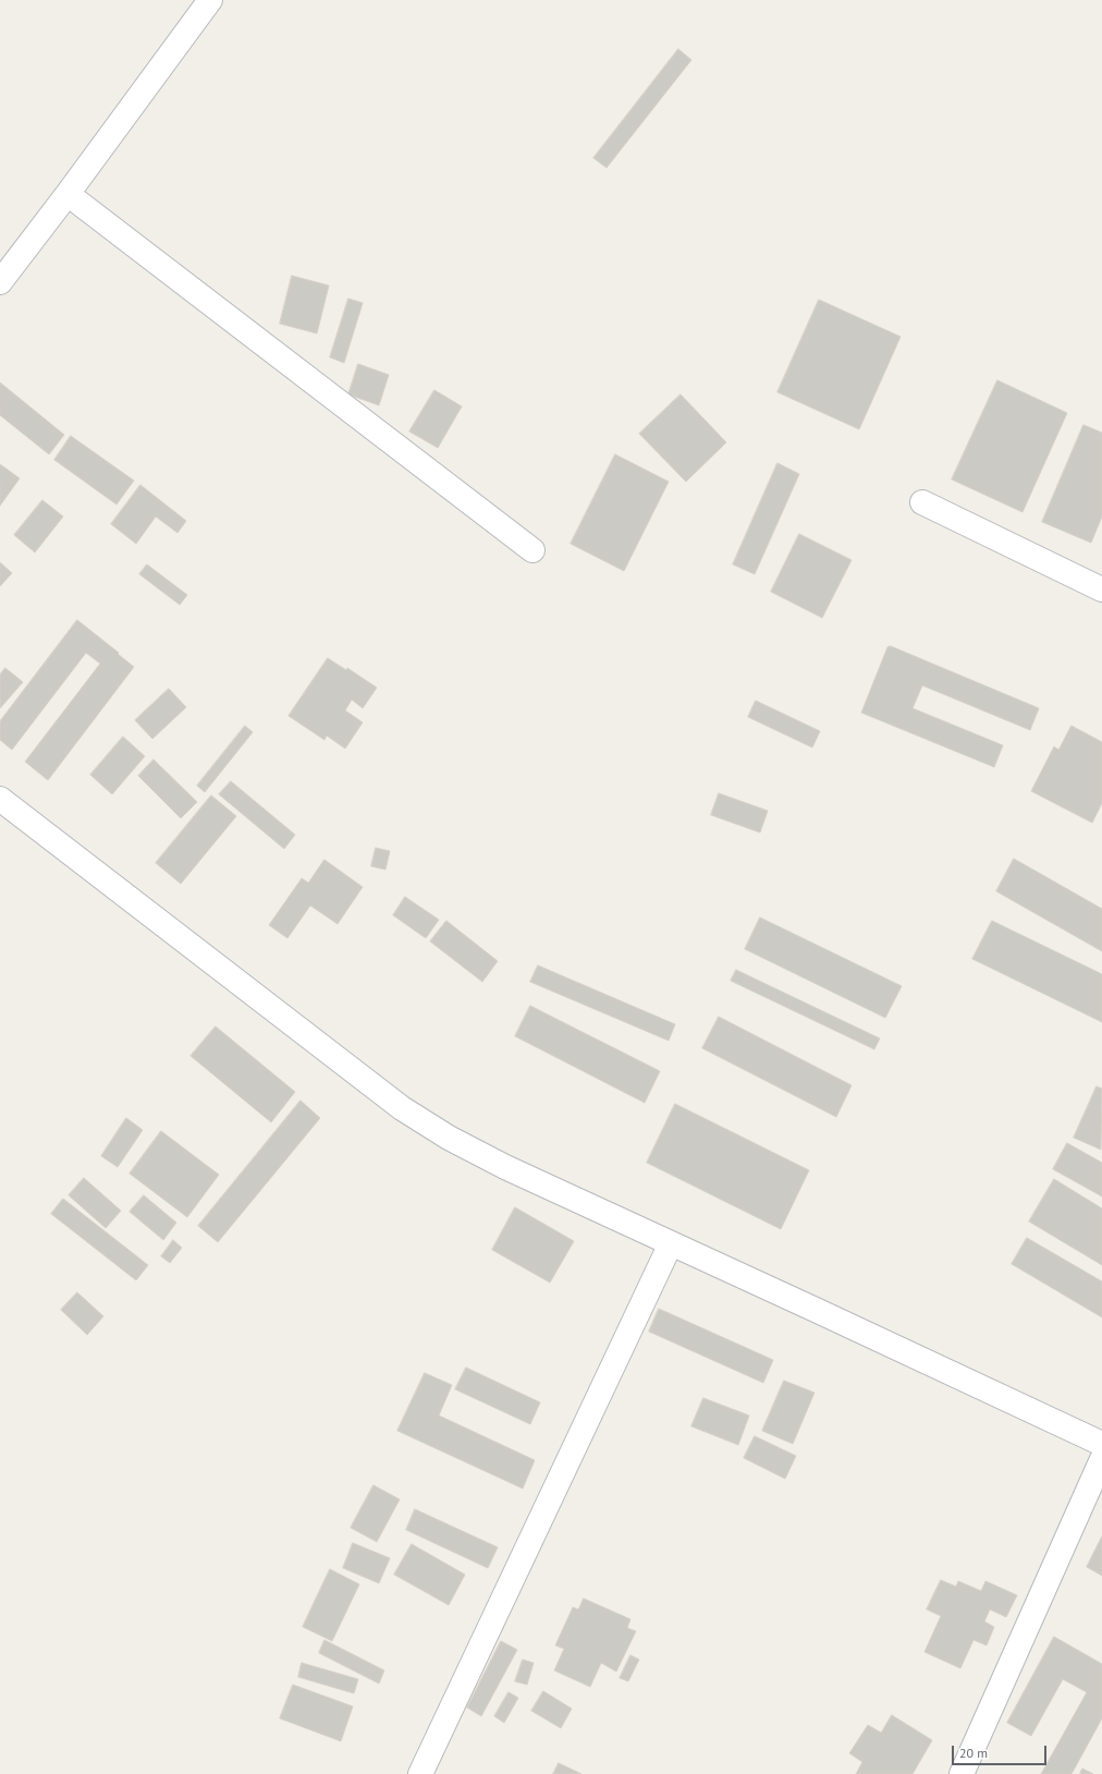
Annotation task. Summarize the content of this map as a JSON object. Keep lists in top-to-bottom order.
{
  "scale_bar": "20 m"
}
